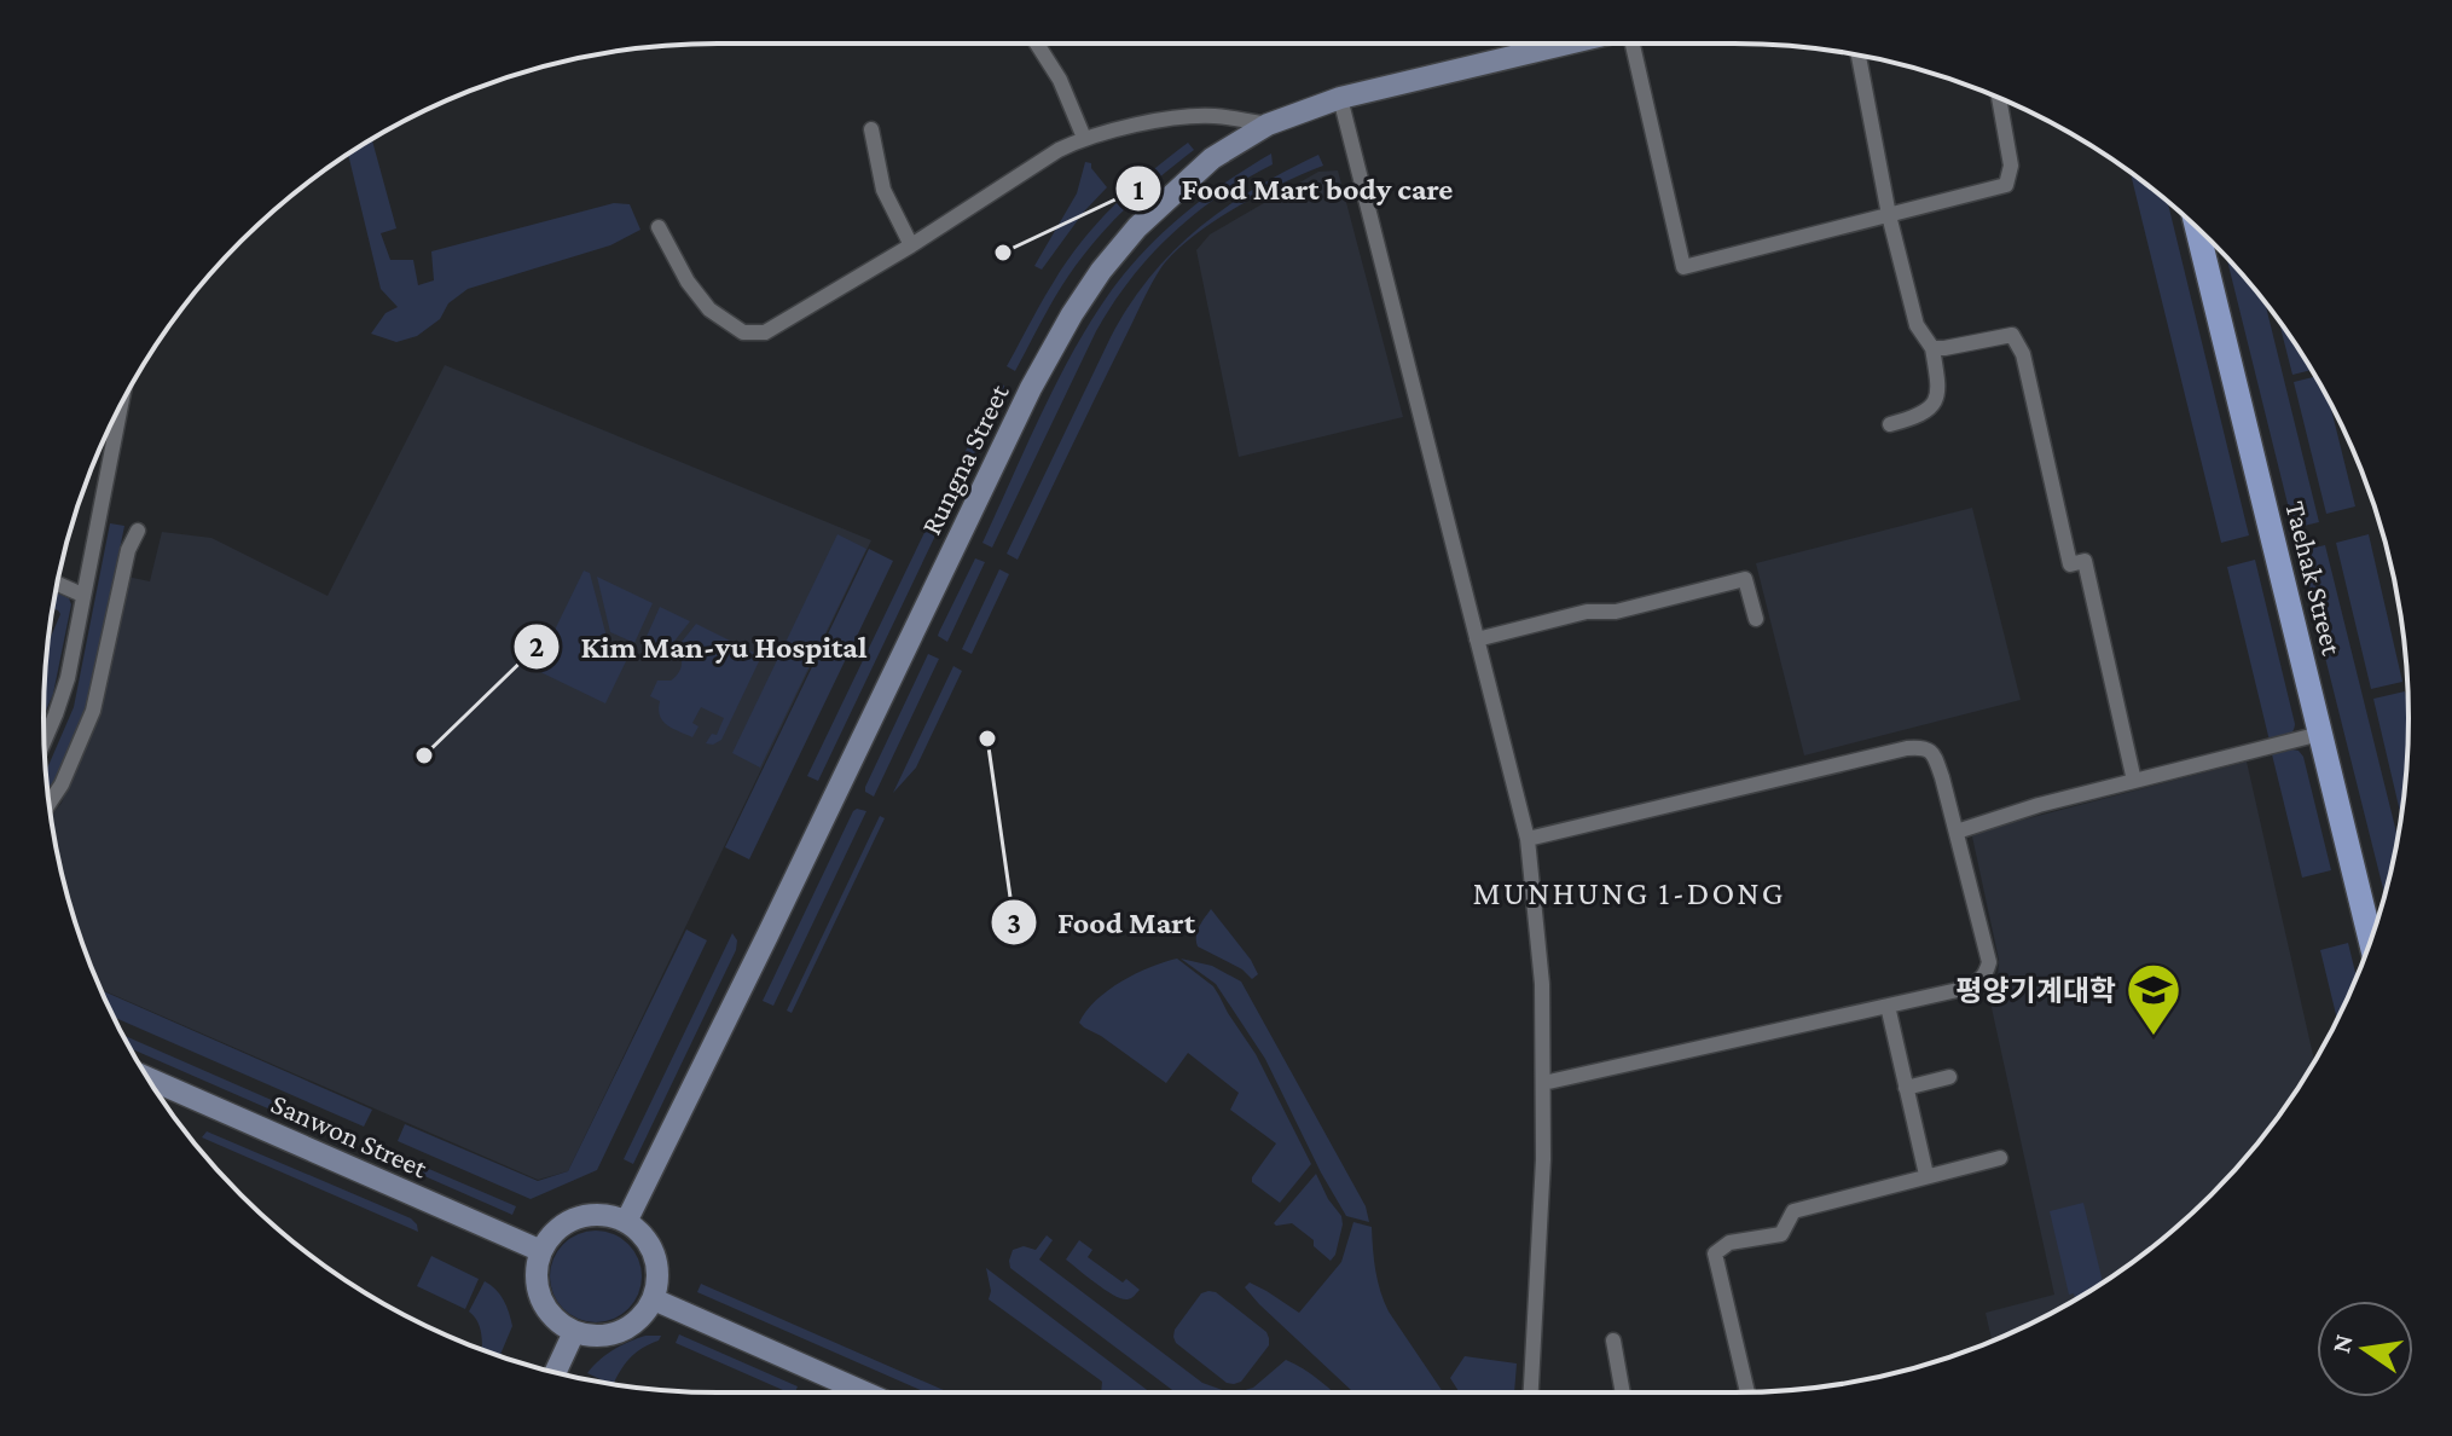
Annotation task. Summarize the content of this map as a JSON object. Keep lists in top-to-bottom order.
{
  "streets": {
    "main road": ["Rungna Street", "Taehak Street", "Sanwon Street"]
  },
  "crossings": [
    ["Rungna Street", "Sanwon Street"]
  ],
  "districts": ["MUNHUNG 1-DONG"],
  "places": {
    "other": ["Food Mart body care", "Food Mart", "Kim Man-yu Hospital"],
    "school or university": ["평양기계대학"]
  },
  "north": "left"
}
